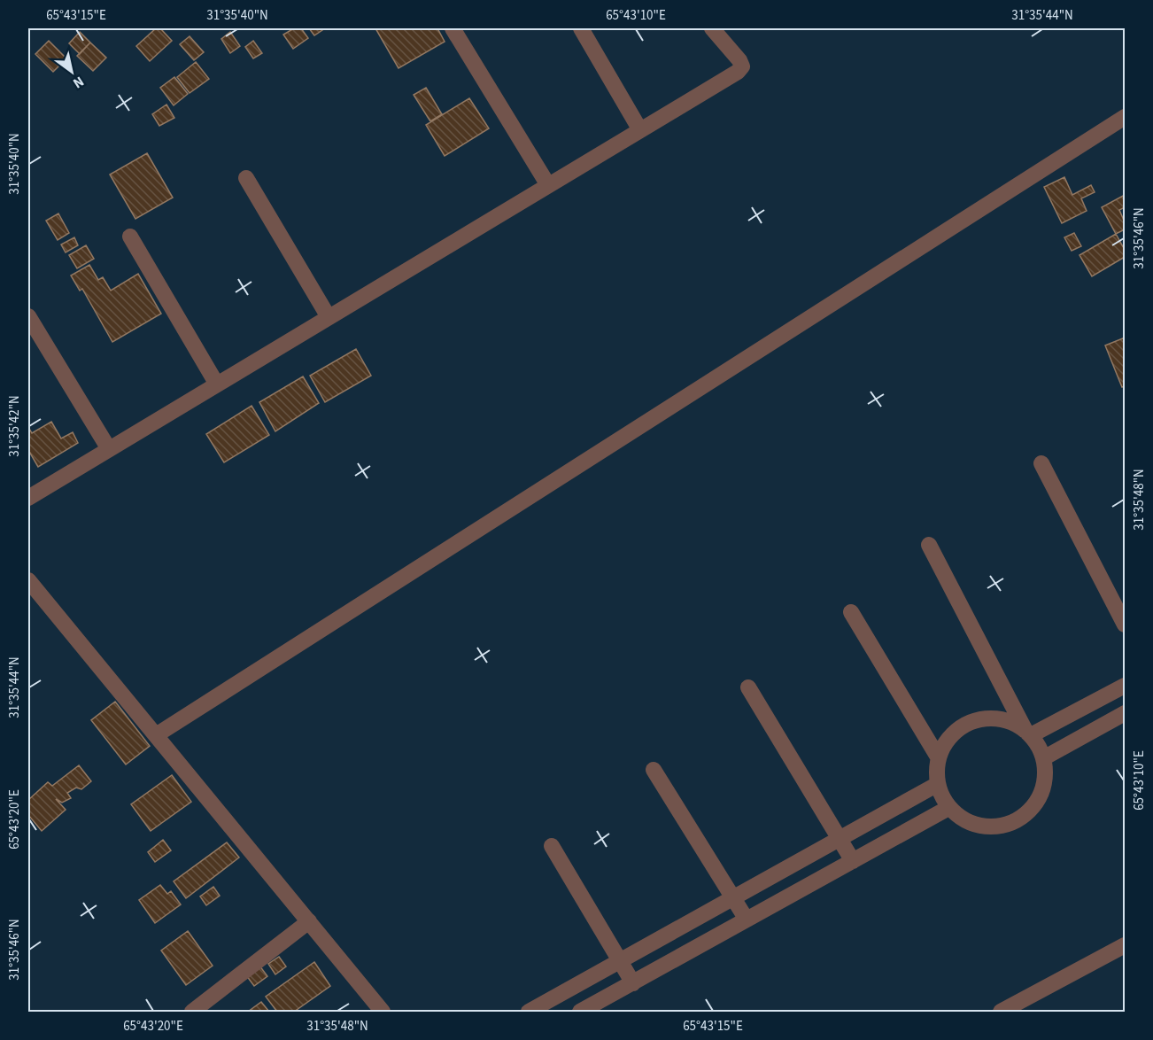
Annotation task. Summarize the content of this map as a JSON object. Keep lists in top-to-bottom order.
{
  "north": "bottom right",
  "coordinates": [
    "65°43'15\"E",
    "31°35'40\"N",
    "65°43'10\"E",
    "31°35'44\"N",
    "31°35'46\"N",
    "31°35'42\"N",
    "31°35'48\"N",
    "65°43'20\"E"
  ]
}
